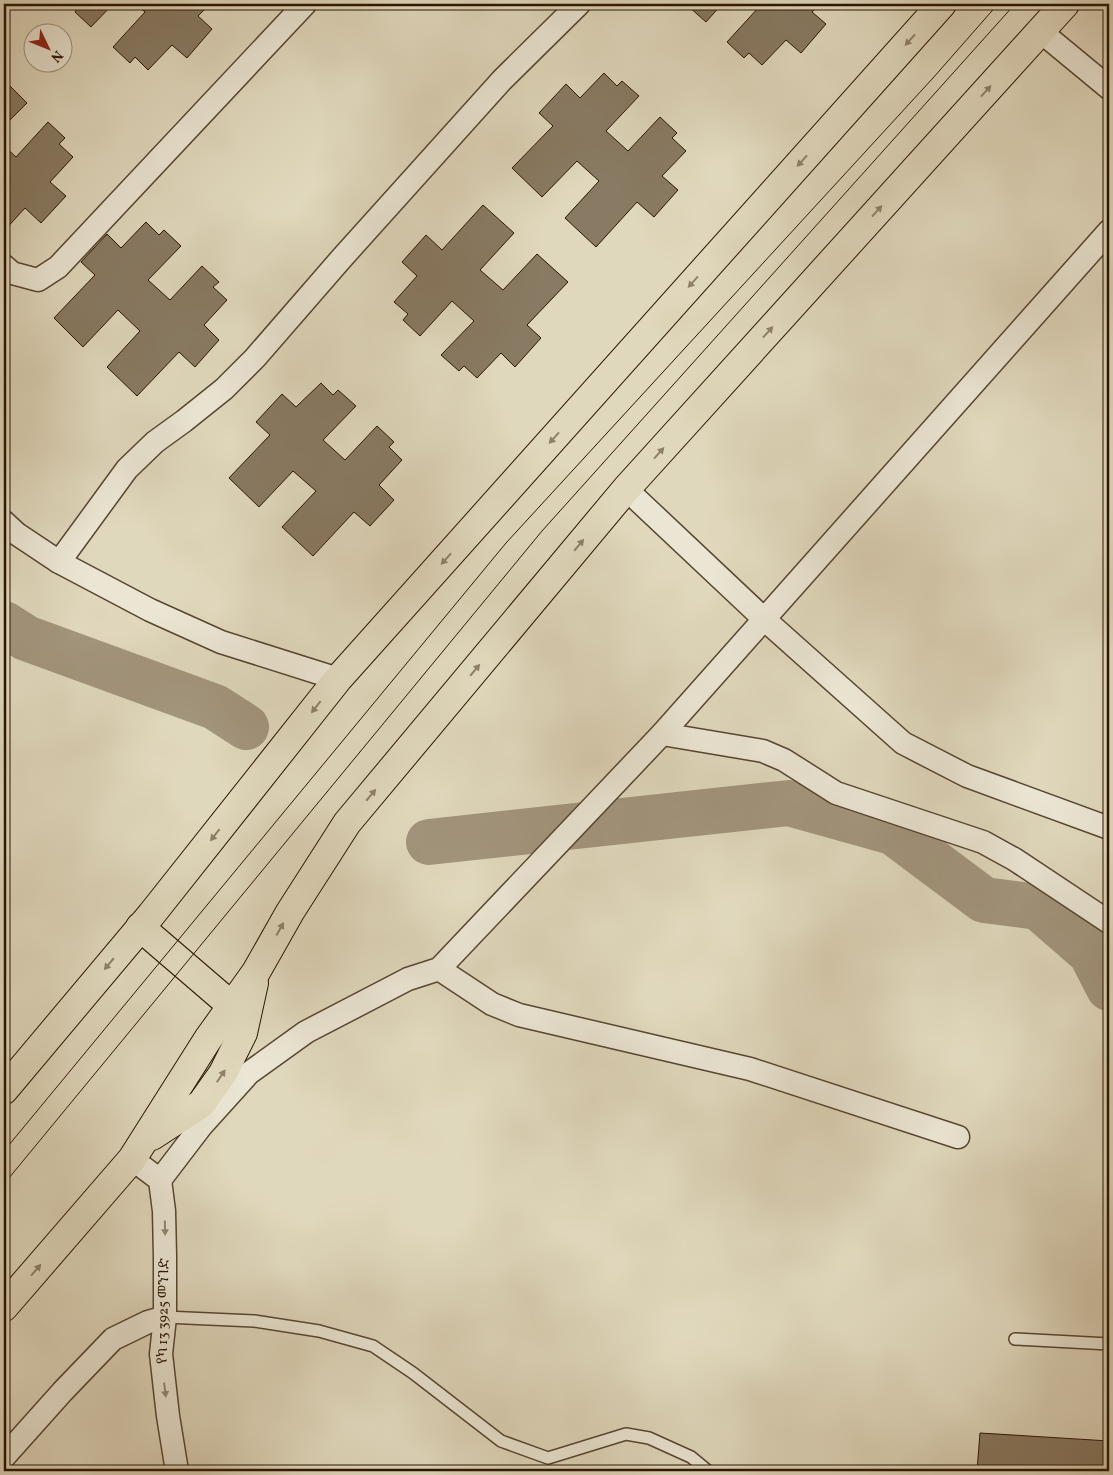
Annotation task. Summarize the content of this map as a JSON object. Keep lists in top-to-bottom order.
{
  "streets": {
    "street": ["የካ 13 3925 መንገድ"]
  },
  "one_way": ["የካ 13 3925 መንገድ"],
  "north": "bottom right"
}
